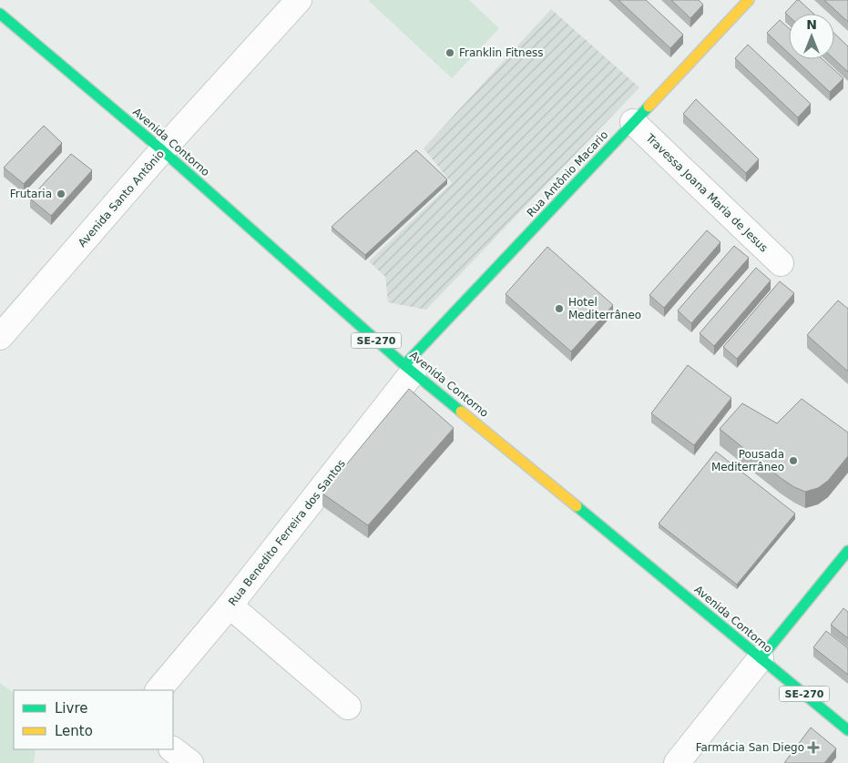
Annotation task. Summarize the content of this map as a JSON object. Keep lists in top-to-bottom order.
{
  "streets": {
    "main road": ["Avenida Contorno", "Rua Antônio Macario", "SE-270"],
    "street": ["Travessa Joana Maria de Jesus", "Avenida Santo Antônio", "Rua Benedito Ferreira dos Santos"]
  },
  "crossings": [
    ["Avenida Contorno", "Rua Antônio Macario"],
    ["Avenida Contorno", "Avenida Santo Antônio"],
    ["Avenida Contorno", "Rua Benedito Ferreira dos Santos"],
    ["Rua Antônio Macario", "Travessa Joana Maria de Jesus"],
    ["Rua Antônio Macario", "Rua Benedito Ferreira dos Santos"]
  ],
  "places": {
    "other": [
      "Franklin Fitness",
      "Frutaria",
      "Hotel Mediterrâneo",
      "Pousada Mediterrâneo"
    ],
    "health": ["Farmácia San Diego"]
  },
  "legend": ["Livre", "Lento"],
  "north": "top"
}
